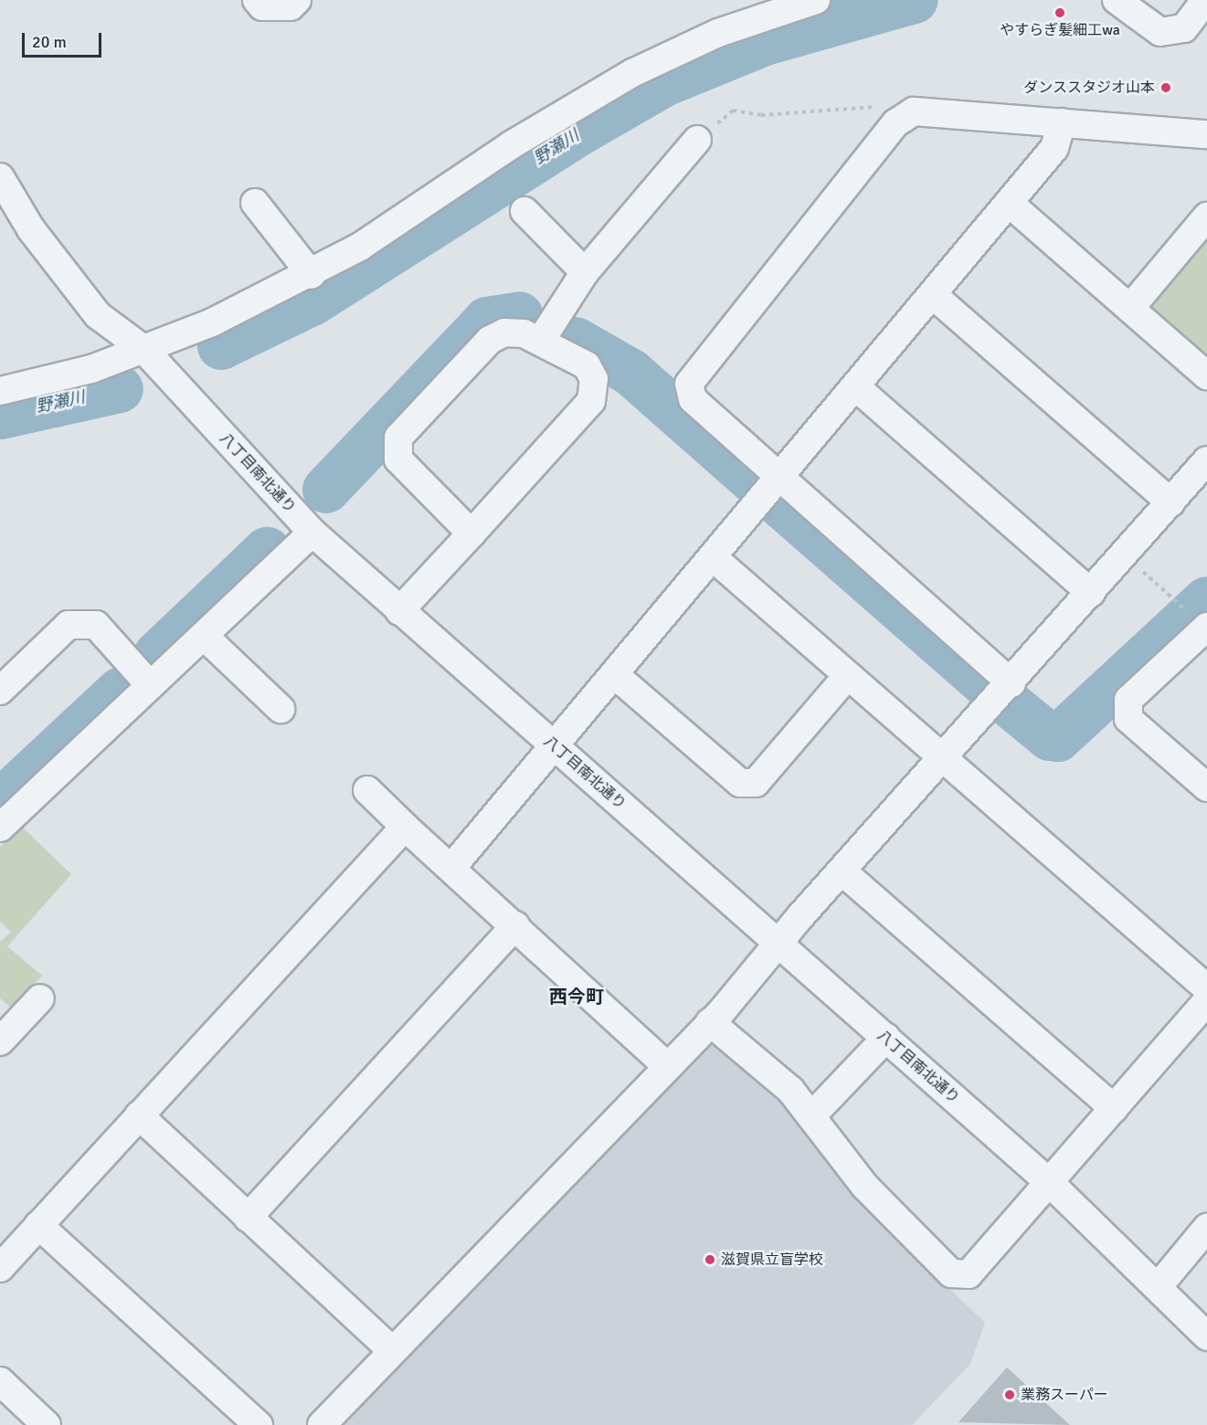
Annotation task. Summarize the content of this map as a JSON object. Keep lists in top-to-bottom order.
{
  "streets": {
    "street": ["八丁目南北通り"]
  },
  "districts": ["西今町"],
  "water": ["野瀬川"],
  "places": [
    "やすらぎ髪細工wa",
    "ダンススタジオ山本",
    "滋賀県立盲学校",
    "業務スーパー"
  ],
  "scale_bar": "20 m"
}
